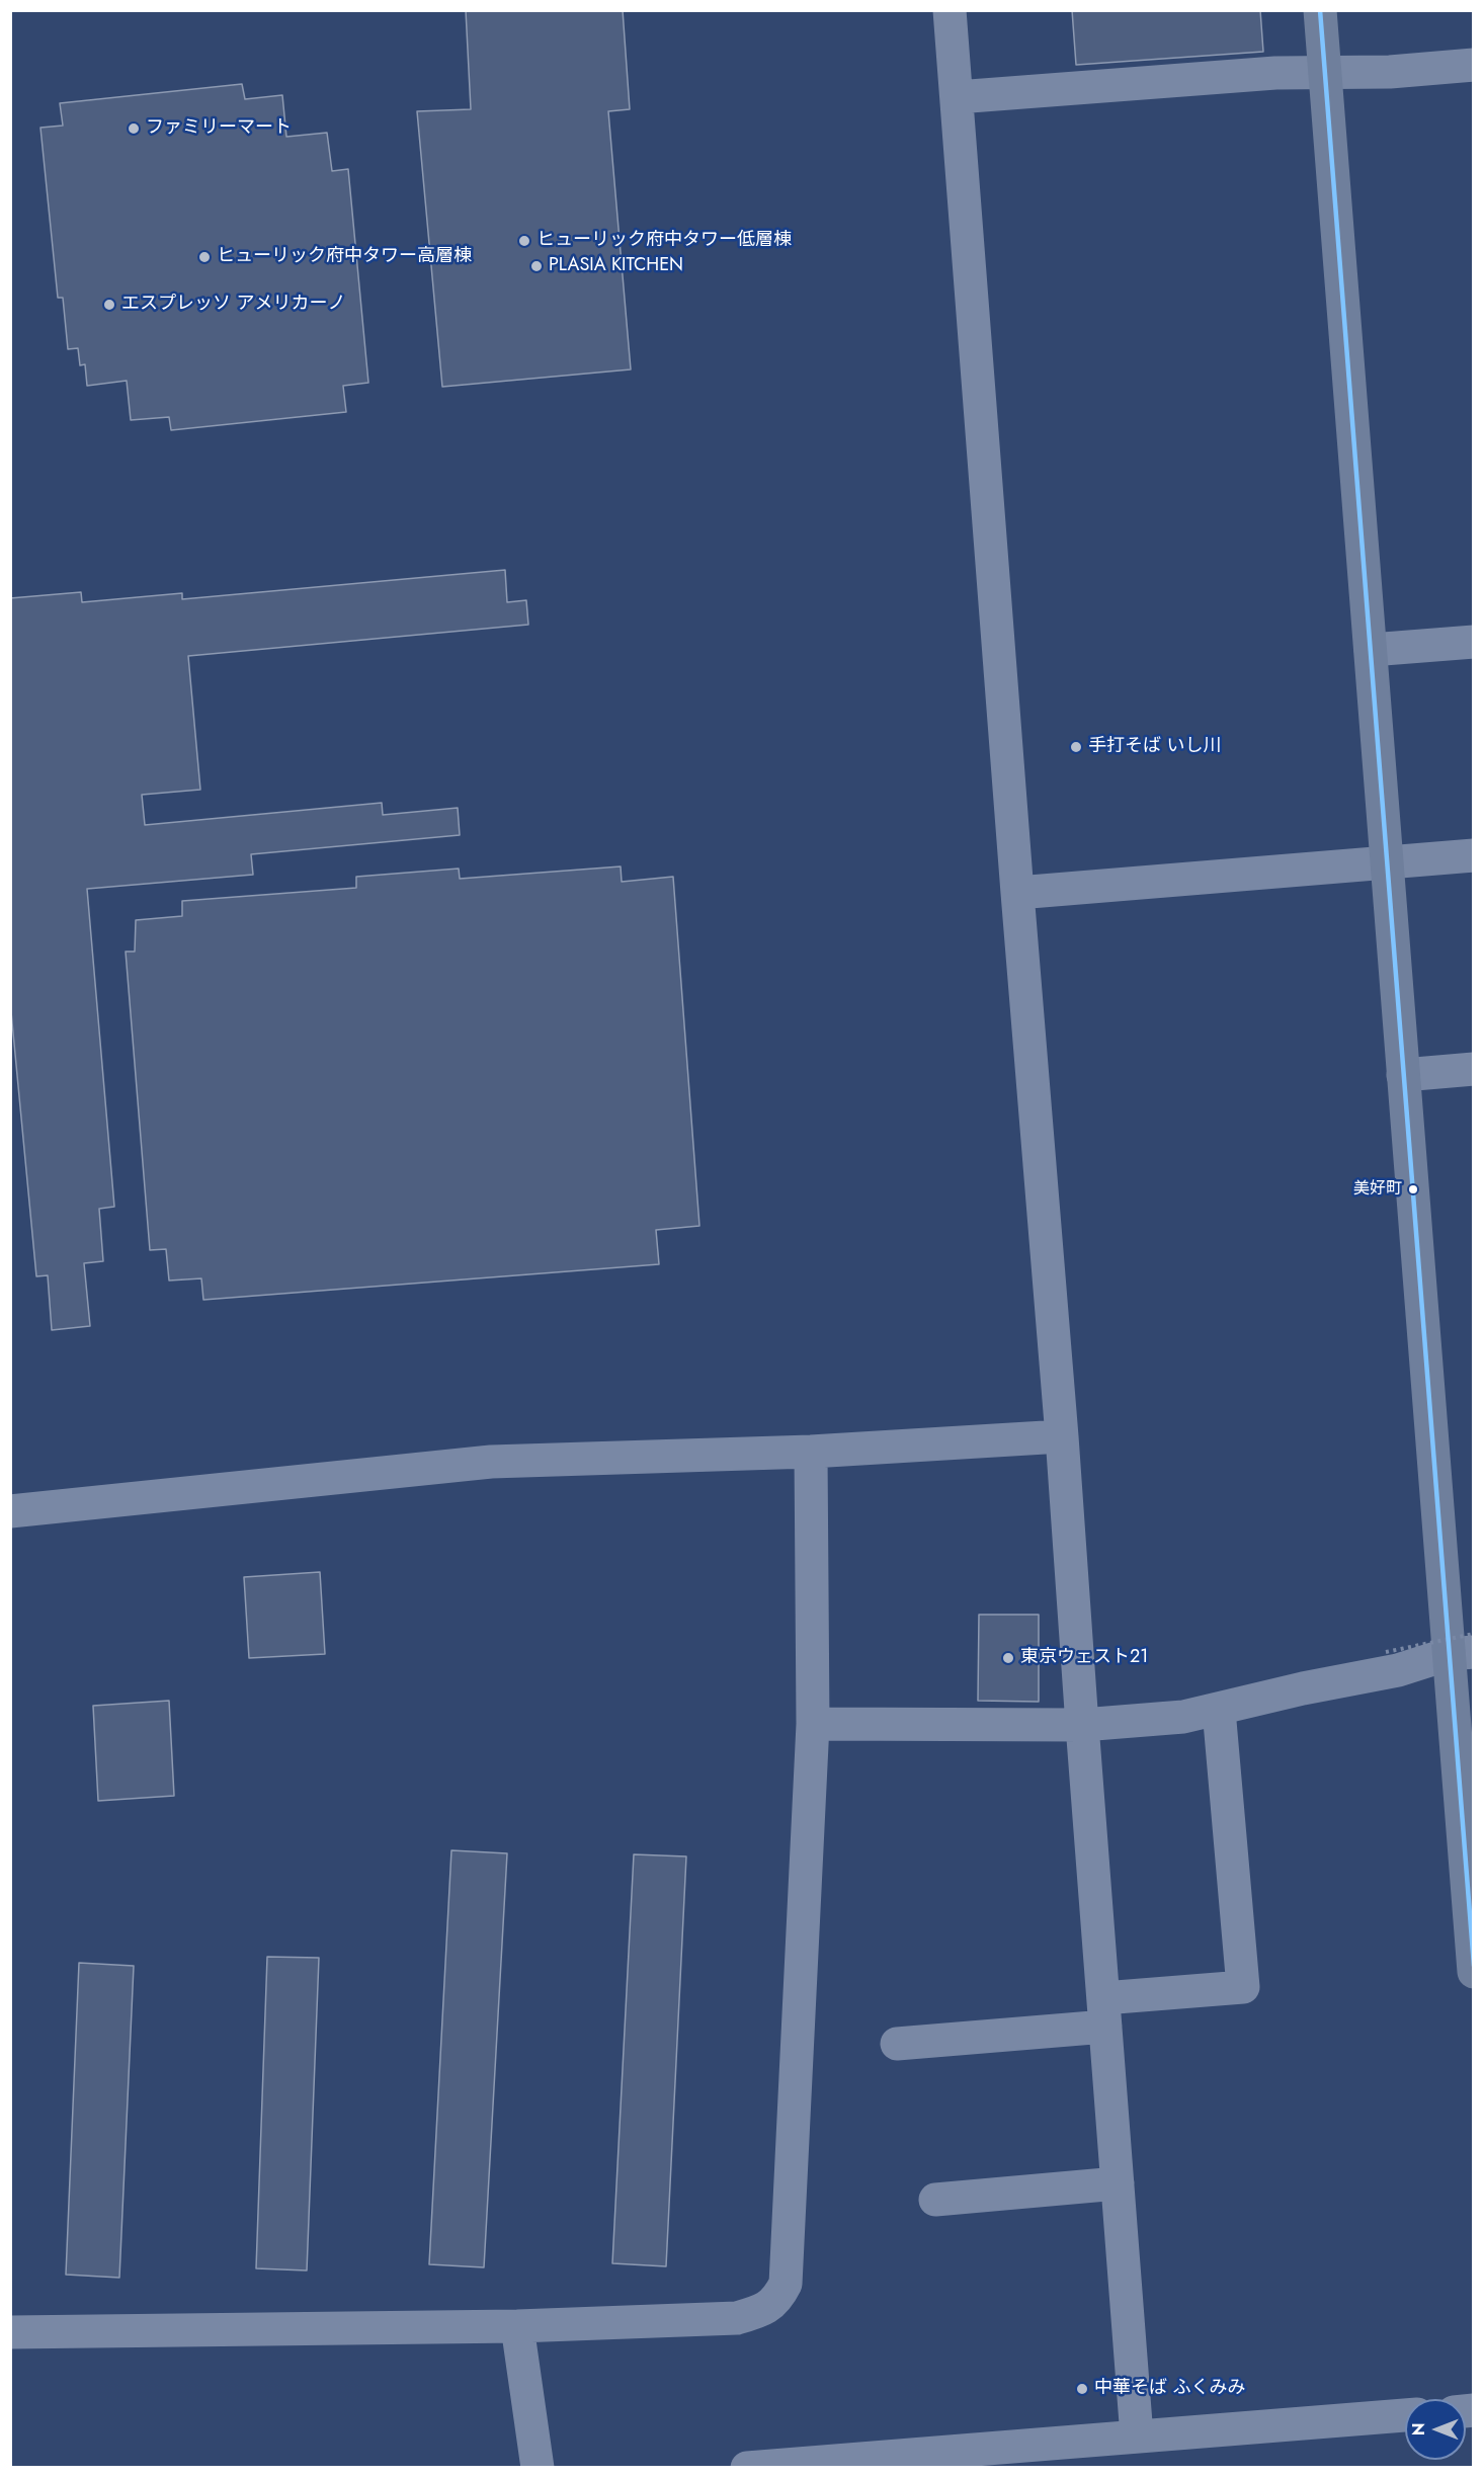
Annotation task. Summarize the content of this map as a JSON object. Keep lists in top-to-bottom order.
{
  "places": [
    "ファミリーマート",
    "ヒューリック府中タワー低層棟",
    "ヒューリック府中タワー高層棟",
    "PLASIA KITCHEN",
    "エスプレッソ アメリカーノ",
    "手打そば いし川",
    "美好町",
    "東京ウェスト21",
    "中華そば ふくみみ"
  ],
  "north": "left"
}
